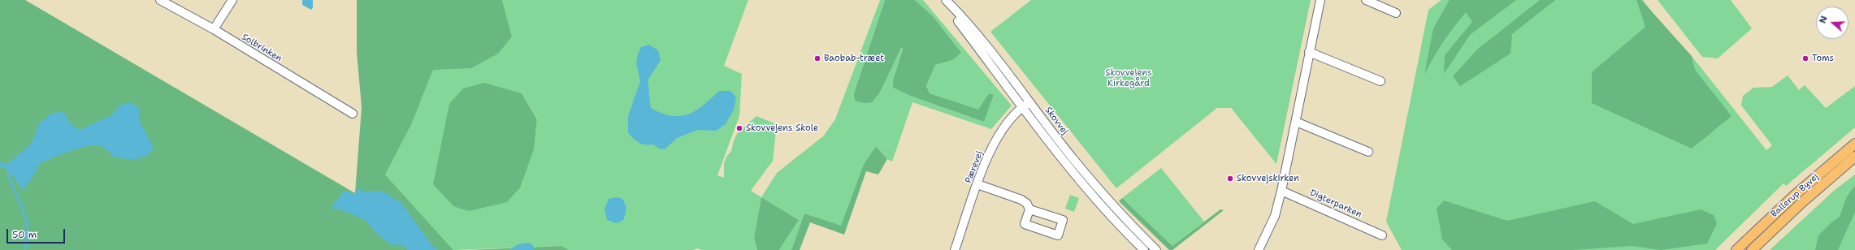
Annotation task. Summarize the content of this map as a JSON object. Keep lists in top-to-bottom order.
{
  "streets": {
    "main road": ["Ballerup Byvej"],
    "street": [
      "Solbrinken",
      "Skovvej",
      "Pærevej",
      "Digterparken"
    ]
  },
  "crossings": [
    ["Skovvej", "Pærevej"]
  ],
  "parks": ["Skovvejens Kirkegård"],
  "places": [
    "Baobab-træet",
    "Toms",
    "Skovvejens Skole",
    "Skovvejskirken"
  ],
  "scale_bar": "50 m",
  "north": "left"
}
